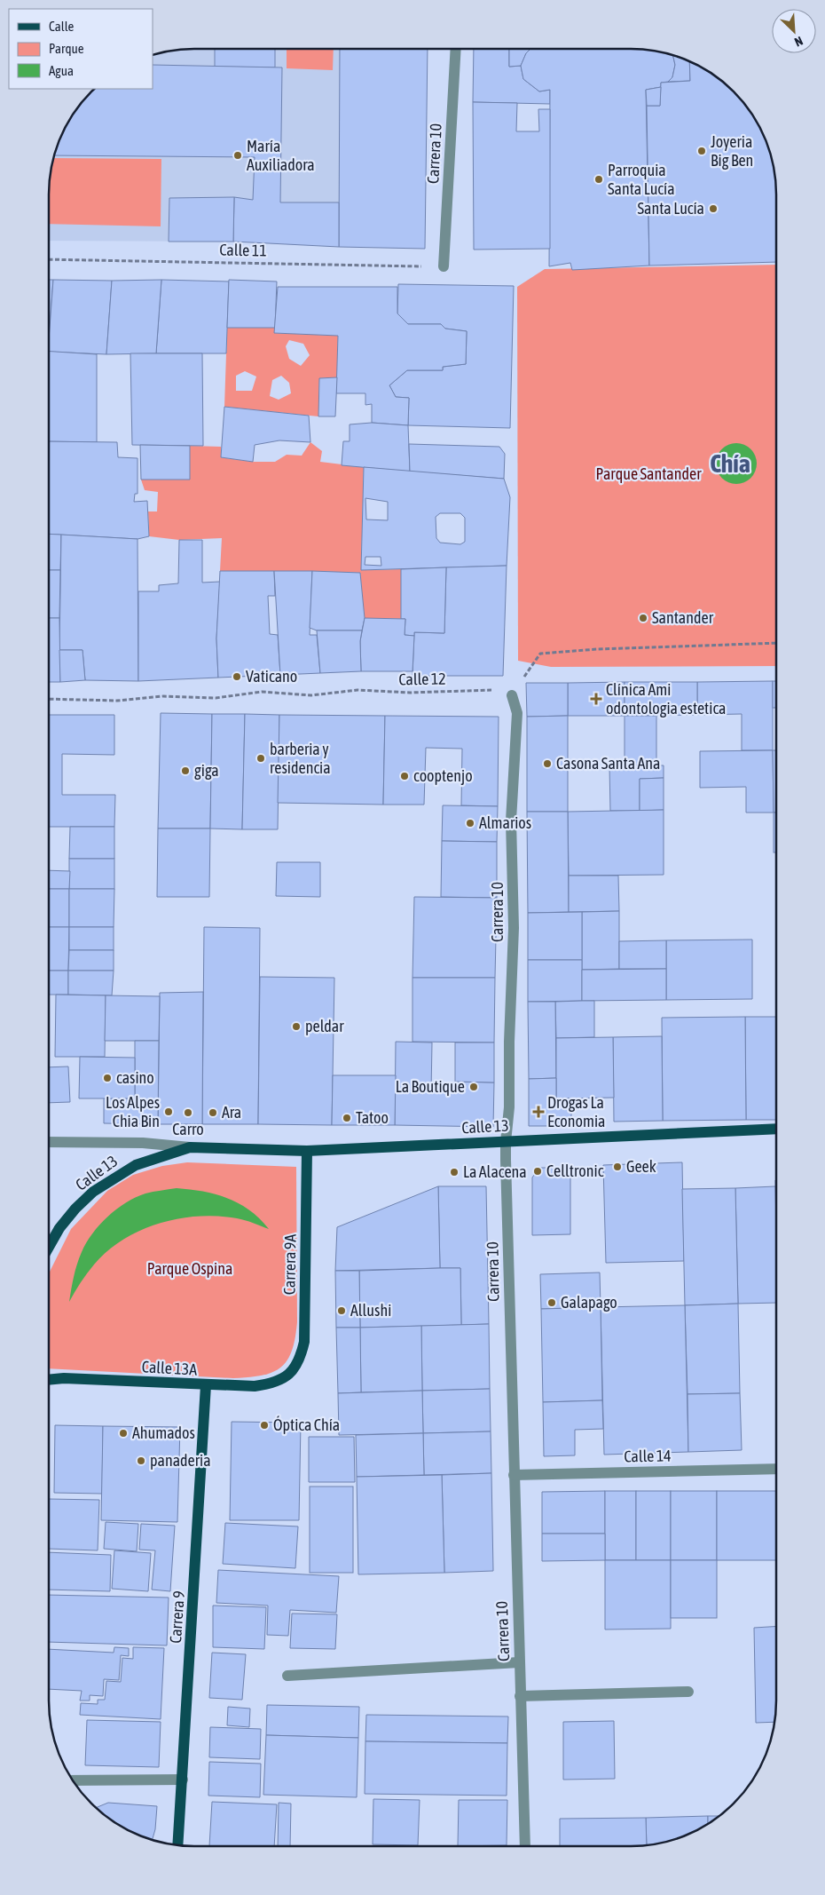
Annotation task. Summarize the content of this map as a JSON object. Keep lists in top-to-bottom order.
{
  "streets": {
    "main road": [
      "Calle 13",
      "Carrera 9A",
      "Calle 13A",
      "Carrera 9"
    ],
    "street": ["Carrera 10", "Calle 14"],
    "path": ["Calle 11", "Calle 12"]
  },
  "crossings": [
    ["Carrera 10", "Calle 11"],
    ["Carrera 10", "Calle 12"],
    ["Carrera 10", "Calle 13"],
    ["Carrera 10", "Calle 14"],
    ["Calle 13", "Carrera 9A"],
    ["Carrera 9A", "Calle 13A"],
    ["Calle 13A", "Carrera 9"]
  ],
  "districts": ["Chía"],
  "parks": ["Parque Santander", "Parque Ospina"],
  "places": {
    "other": [
      "Joyeria Big Ben",
      "María Auxiliadora",
      "Parroquia Santa Lucía",
      "Santa Lucía",
      "Santander",
      "Vaticano",
      "barberia y residencia",
      "Casona Santa Ana",
      "giga",
      "cooptenjo",
      "Almarios",
      "peldar",
      "casino",
      "La Boutique",
      "Los Alpes Chia Bin",
      "Carro",
      "Ara",
      "Tatoo",
      "Geek",
      "Celltronic",
      "La Alacena",
      "Galapago",
      "Allushi",
      "Óptica Chía",
      "Ahumados",
      "panaderia"
    ],
    "health": ["Clínica Ami odontologia estetica", "Drogas La Economia"]
  },
  "legend": ["Calle", "Parque", "Agua"],
  "north": "bottom right"
}
